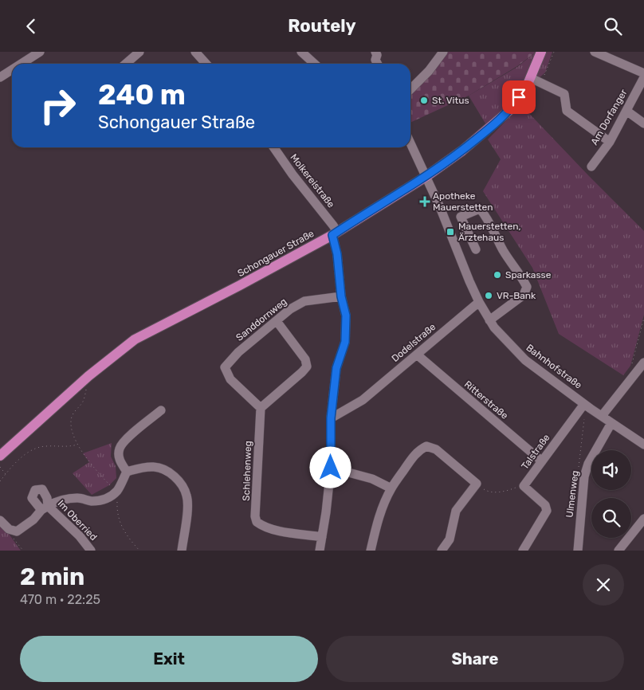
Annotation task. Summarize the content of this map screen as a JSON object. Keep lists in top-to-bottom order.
{
  "streets": {
    "main road": ["Schongauer Straße"],
    "street": [
      "Am Dorfanger",
      "Molkereistraße",
      "Sanddornweg",
      "Dodelstraße",
      "Bahnhofstraße",
      "Ritterstraße",
      "Talstraße",
      "Schlehenweg",
      "Ulmenweg",
      "Im Oberried"
    ]
  },
  "crossings": [
    ["Molkereistraße", "Schongauer Straße"],
    ["Schongauer Straße", "Bahnhofstraße"],
    ["Sanddornweg", "Schlehenweg"],
    ["Dodelstraße", "Bahnhofstraße"],
    ["Dodelstraße", "Ritterstraße"],
    ["Bahnhofstraße", "Talstraße"],
    ["Bahnhofstraße", "Ulmenweg"],
    ["Ritterstraße", "Talstraße"]
  ],
  "places": {
    "other": ["St. Vitus", "Sparkasse", "VR-Bank"],
    "health": ["Apotheke Mauerstetten"],
    "transit": ["Mauerstetten, Ärztehaus"]
  },
  "page": {
    "header": "Routely",
    "turn": ["240 m", "Schongauer Straße"],
    "heading": ["2 min", "470 m · 22:25"],
    "buttons": ["Exit", "Share"]
  }
}
